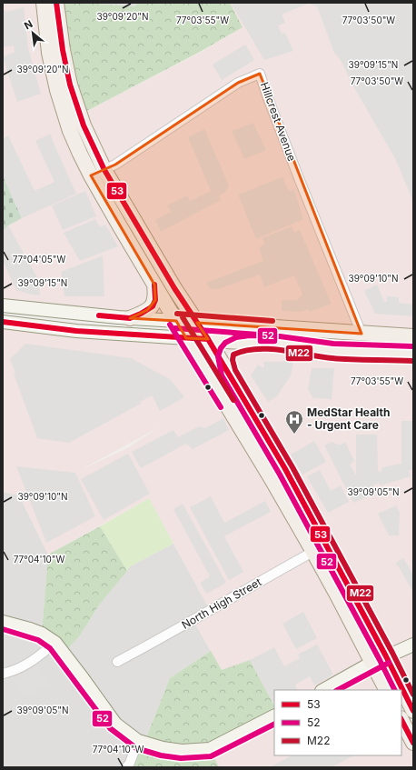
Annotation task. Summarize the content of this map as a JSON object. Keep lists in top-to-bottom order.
{
  "streets": {
    "street": ["Hillcrest Avenue", "North High Street"]
  },
  "places": {
    "hospital": ["MedStar Health - Urgent Care"]
  },
  "lines": ["transit line 53", "transit line M22", "transit line 52"],
  "legend": ["53", "52", "M22"],
  "north": "top left",
  "coordinates": [
    "39°09'20\"N",
    "77°03'55\"W",
    "77°03'50\"W",
    "39°09'15\"N",
    "77°04'05\"W",
    "39°09'10\"N",
    "39°09'05\"N",
    "77°04'10\"W"
  ]
}
